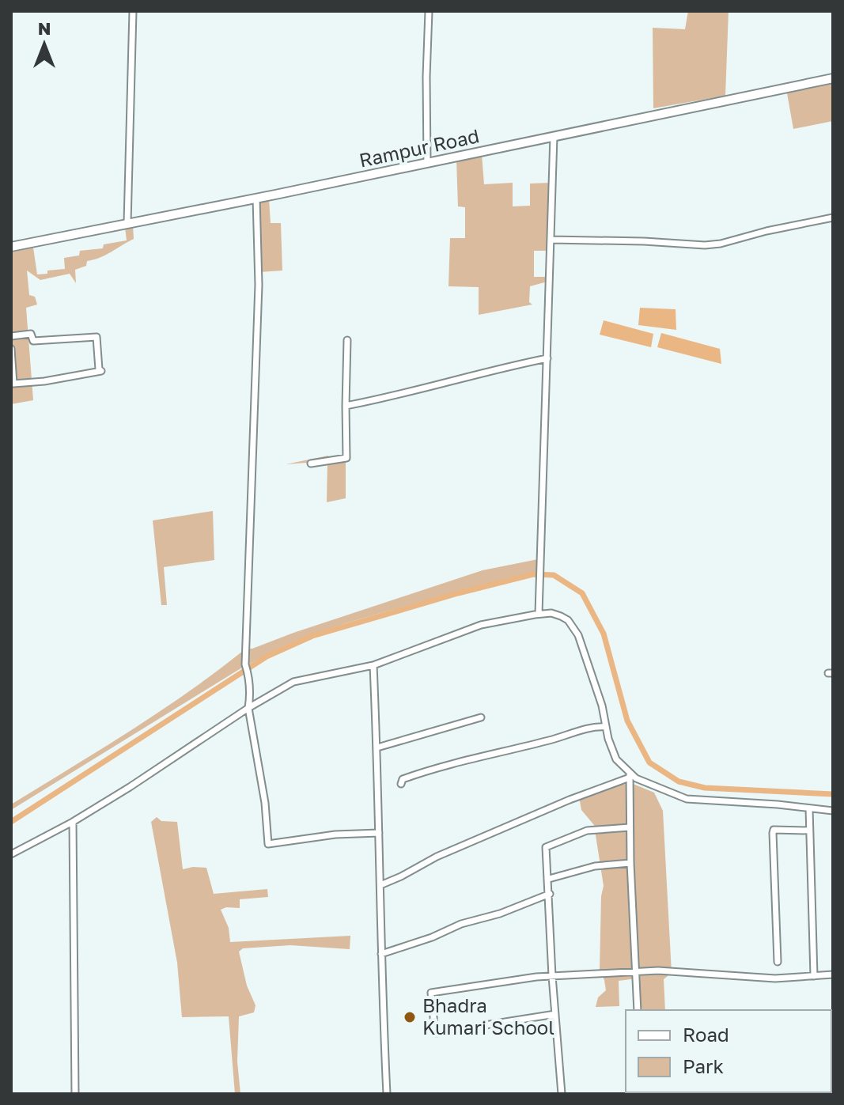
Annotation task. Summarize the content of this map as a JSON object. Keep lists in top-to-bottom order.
{
  "streets": {
    "main road": ["Rampur Road"]
  },
  "places": ["Bhadra Kumari School"],
  "legend": ["Road", "Park"],
  "north": "top"
}
